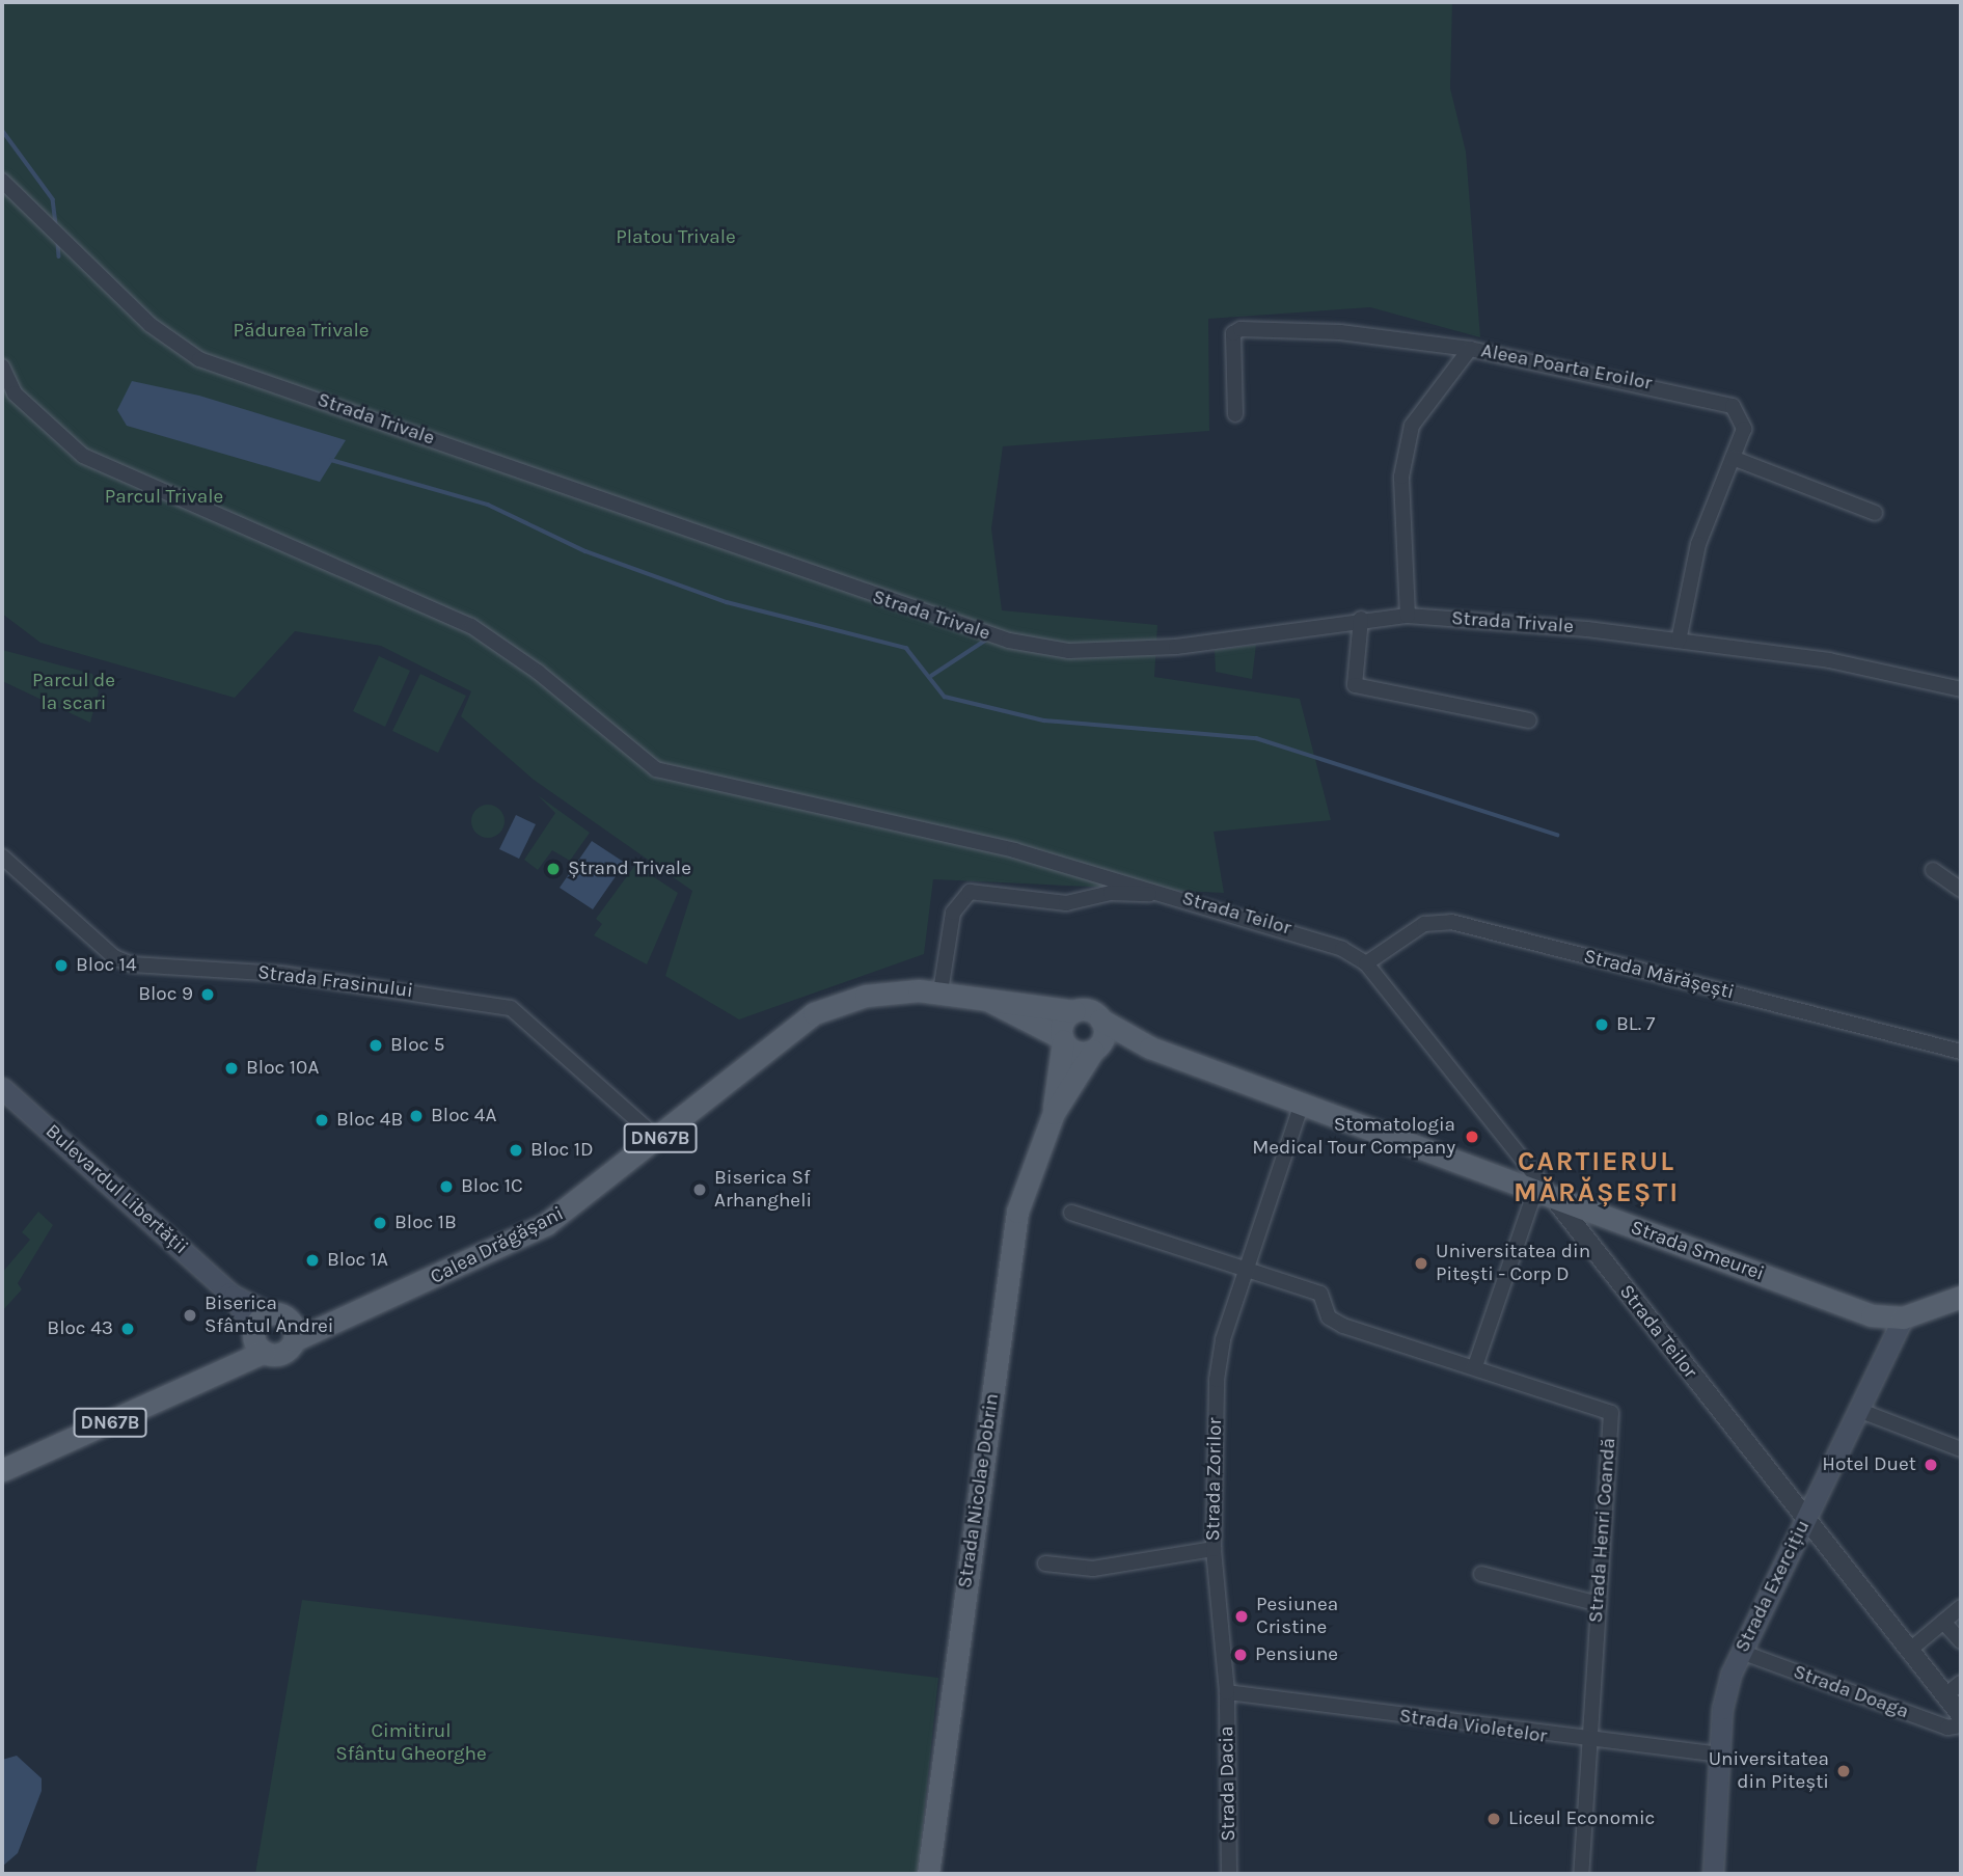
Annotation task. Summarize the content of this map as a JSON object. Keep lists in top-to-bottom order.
{
  "streets": {
    "main road": [
      "DN67B",
      "Bulevardul Libertății",
      "Calea Drăgășani",
      "Strada Smeurei",
      "Strada Nicolae Dobrin",
      "Strada Exercițiu"
    ],
    "street": [
      "Aleea Poarta Eroilor",
      "Strada Trivale",
      "Strada Teilor",
      "Strada Mărășești",
      "Strada Frasinului",
      "Strada Zorilor",
      "Strada Henri Coandă",
      "Strada Doaga",
      "Strada Violetelor",
      "Strada Dacia"
    ]
  },
  "crossings": [
    ["Aleea Poarta Eroilor", "Strada Trivale"],
    ["Strada Teilor", "Strada Mărășești"],
    ["Strada Teilor", "Strada Smeurei"],
    ["Strada Teilor", "Strada Exercițiu"],
    ["Strada Frasinului", "Calea Drăgășani"],
    ["DN67B", "Bulevardul Libertății"],
    ["DN67B", "Calea Drăgășani"],
    ["Bulevardul Libertății", "Calea Drăgășani"],
    ["Calea Drăgășani", "Strada Smeurei"],
    ["Calea Drăgășani", "Strada Nicolae Dobrin"],
    ["Strada Smeurei", "Strada Zorilor"],
    ["Strada Smeurei", "Strada Nicolae Dobrin"],
    ["Strada Smeurei", "Strada Exercițiu"],
    ["Strada Zorilor", "Strada Henri Coandă"],
    ["Strada Zorilor", "Strada Violetelor"],
    ["Strada Zorilor", "Strada Dacia"],
    ["Strada Henri Coandă", "Strada Violetelor"],
    ["Strada Exercițiu", "Strada Doaga"],
    ["Strada Exercițiu", "Strada Violetelor"],
    ["Strada Violetelor", "Strada Dacia"]
  ],
  "districts": ["CARTIERUL MĂRĂȘEȘTI"],
  "parks": [
    "Platou Trivale",
    "Pădurea Trivale",
    "Parcul Trivale",
    "Parcul de la scari",
    "Cimitirul Sfântu Gheorghe"
  ],
  "places": [
    "Ștrand Trivale",
    "Bloc 14",
    "Bloc 9",
    "BL. 7",
    "Bloc 5",
    "Bloc 10A",
    "Bloc 4A",
    "Bloc 4B",
    "Stomatologia Medical Tour Company",
    "Bloc 1D",
    "Bloc 1C",
    "Biserica Sf Arhangheli",
    "Bloc 1B",
    "Bloc 1A",
    "Universitatea din Pitești - Corp D",
    "Biserica Sfântul Andrei",
    "Bloc 43",
    "Hotel Duet",
    "Pesiunea Cristine",
    "Pensiune",
    "Universitatea din Pitești",
    "Liceul Economic"
  ]
}
